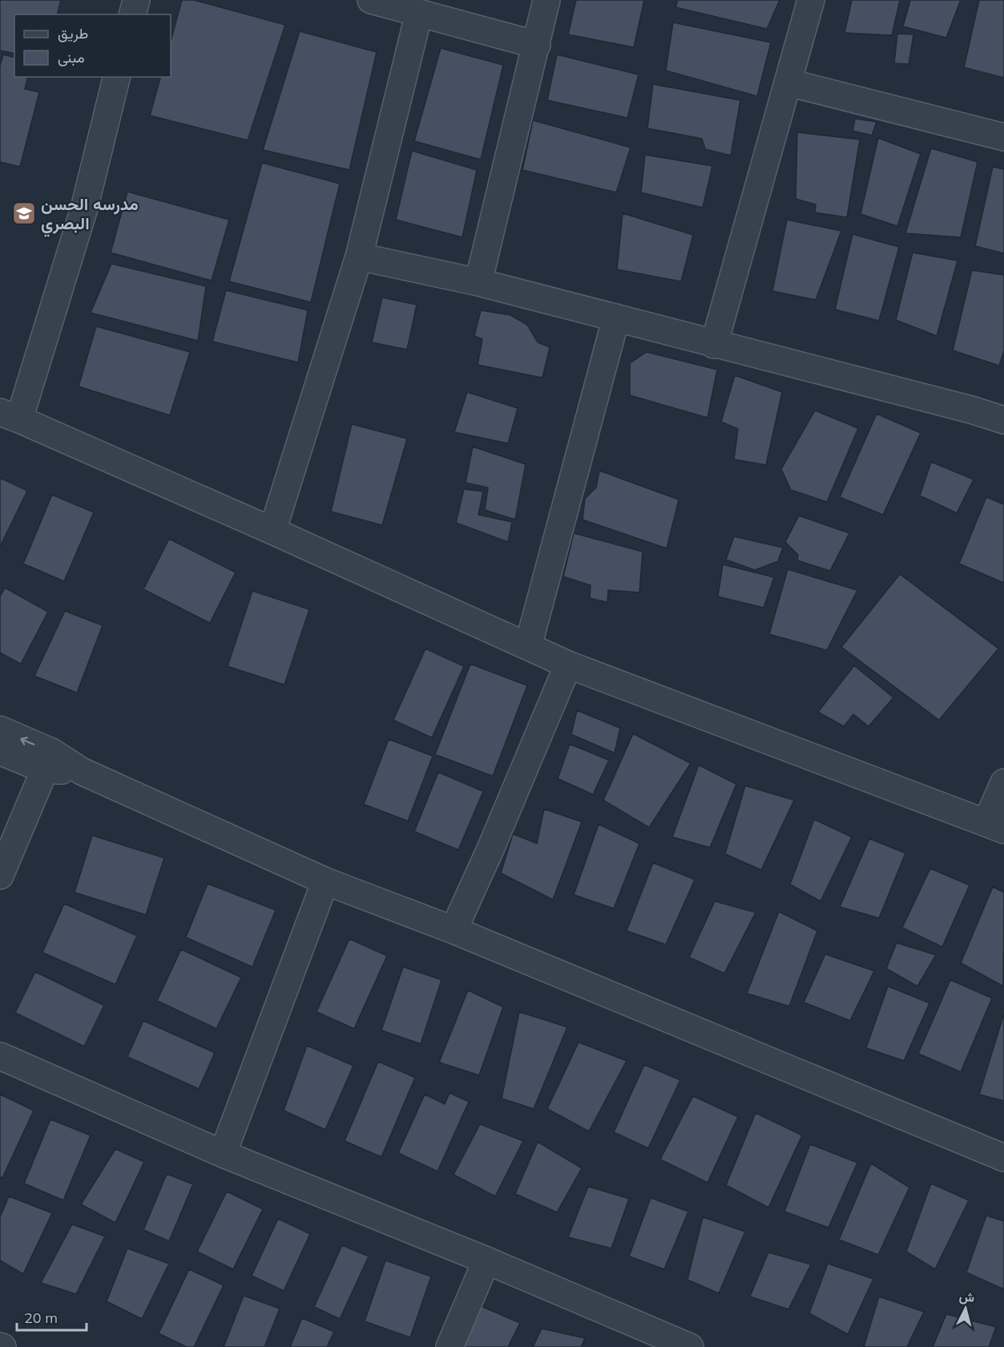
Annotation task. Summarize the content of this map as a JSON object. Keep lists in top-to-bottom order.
{
  "places": {
    "school or university": ["مدرسه الحسن البصري"]
  },
  "legend": ["طريق", "مبنى"],
  "scale_bar": "20 m",
  "north": "top"
}
